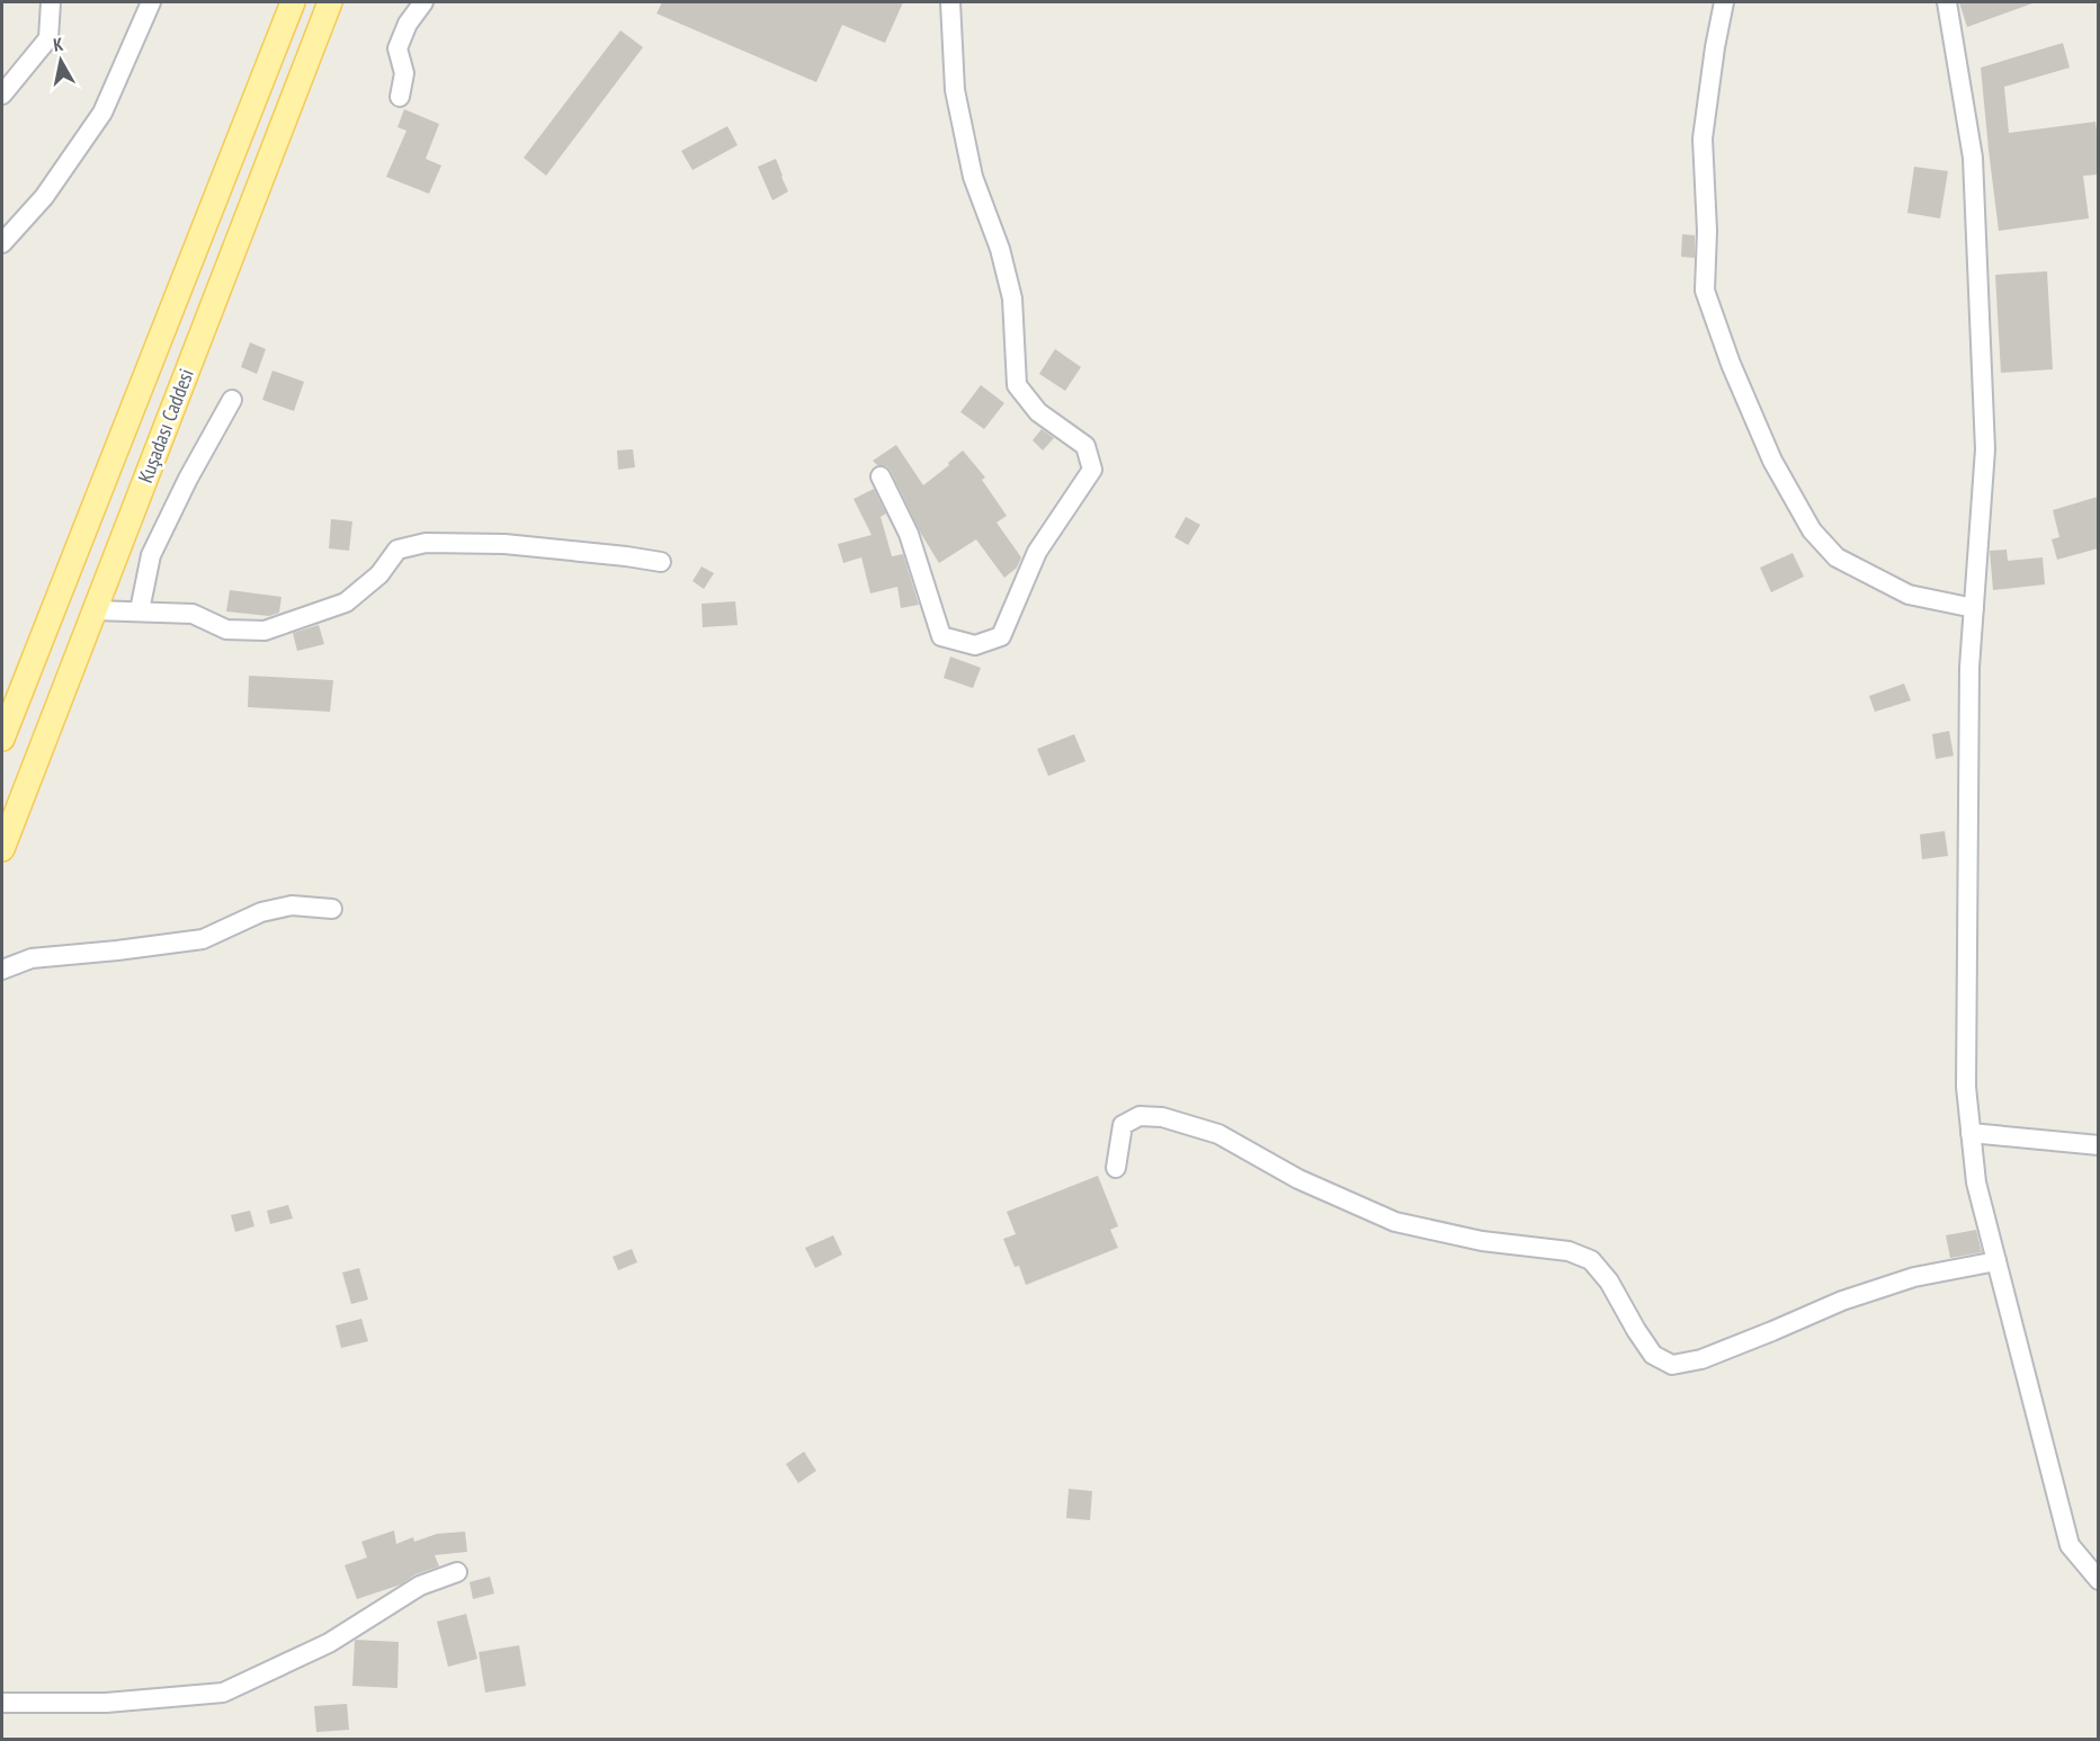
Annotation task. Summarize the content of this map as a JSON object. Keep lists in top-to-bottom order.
{
  "streets": {
    "main road": ["Kuşadası Caddesi"]
  },
  "north": "top"
}
